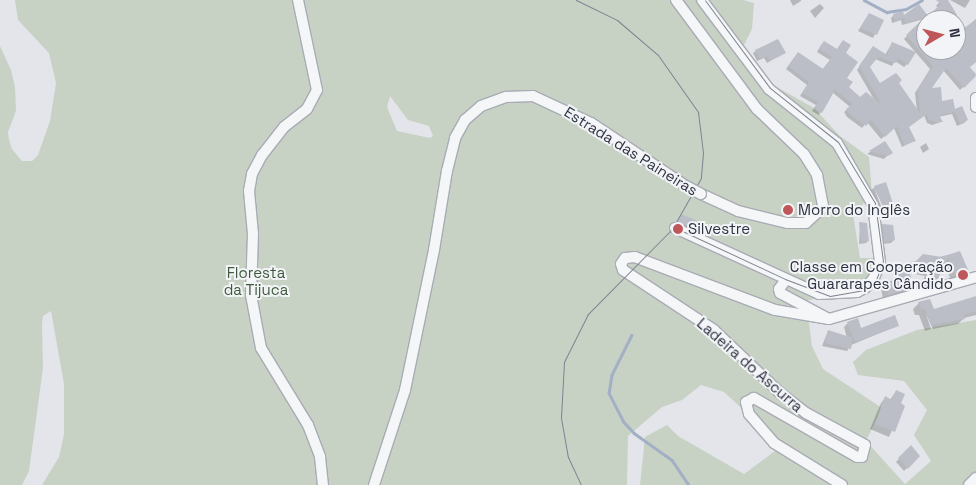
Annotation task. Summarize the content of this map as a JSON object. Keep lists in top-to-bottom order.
{
  "streets": {
    "street": ["Estrada das Paineiras", "Ladeira do Ascurra"]
  },
  "parks": ["Floresta da Tijuca"],
  "places": ["Morro do Inglês", "Silvestre", "Classe em Cooperação Guararapes Cândido"],
  "north": "right"
}
